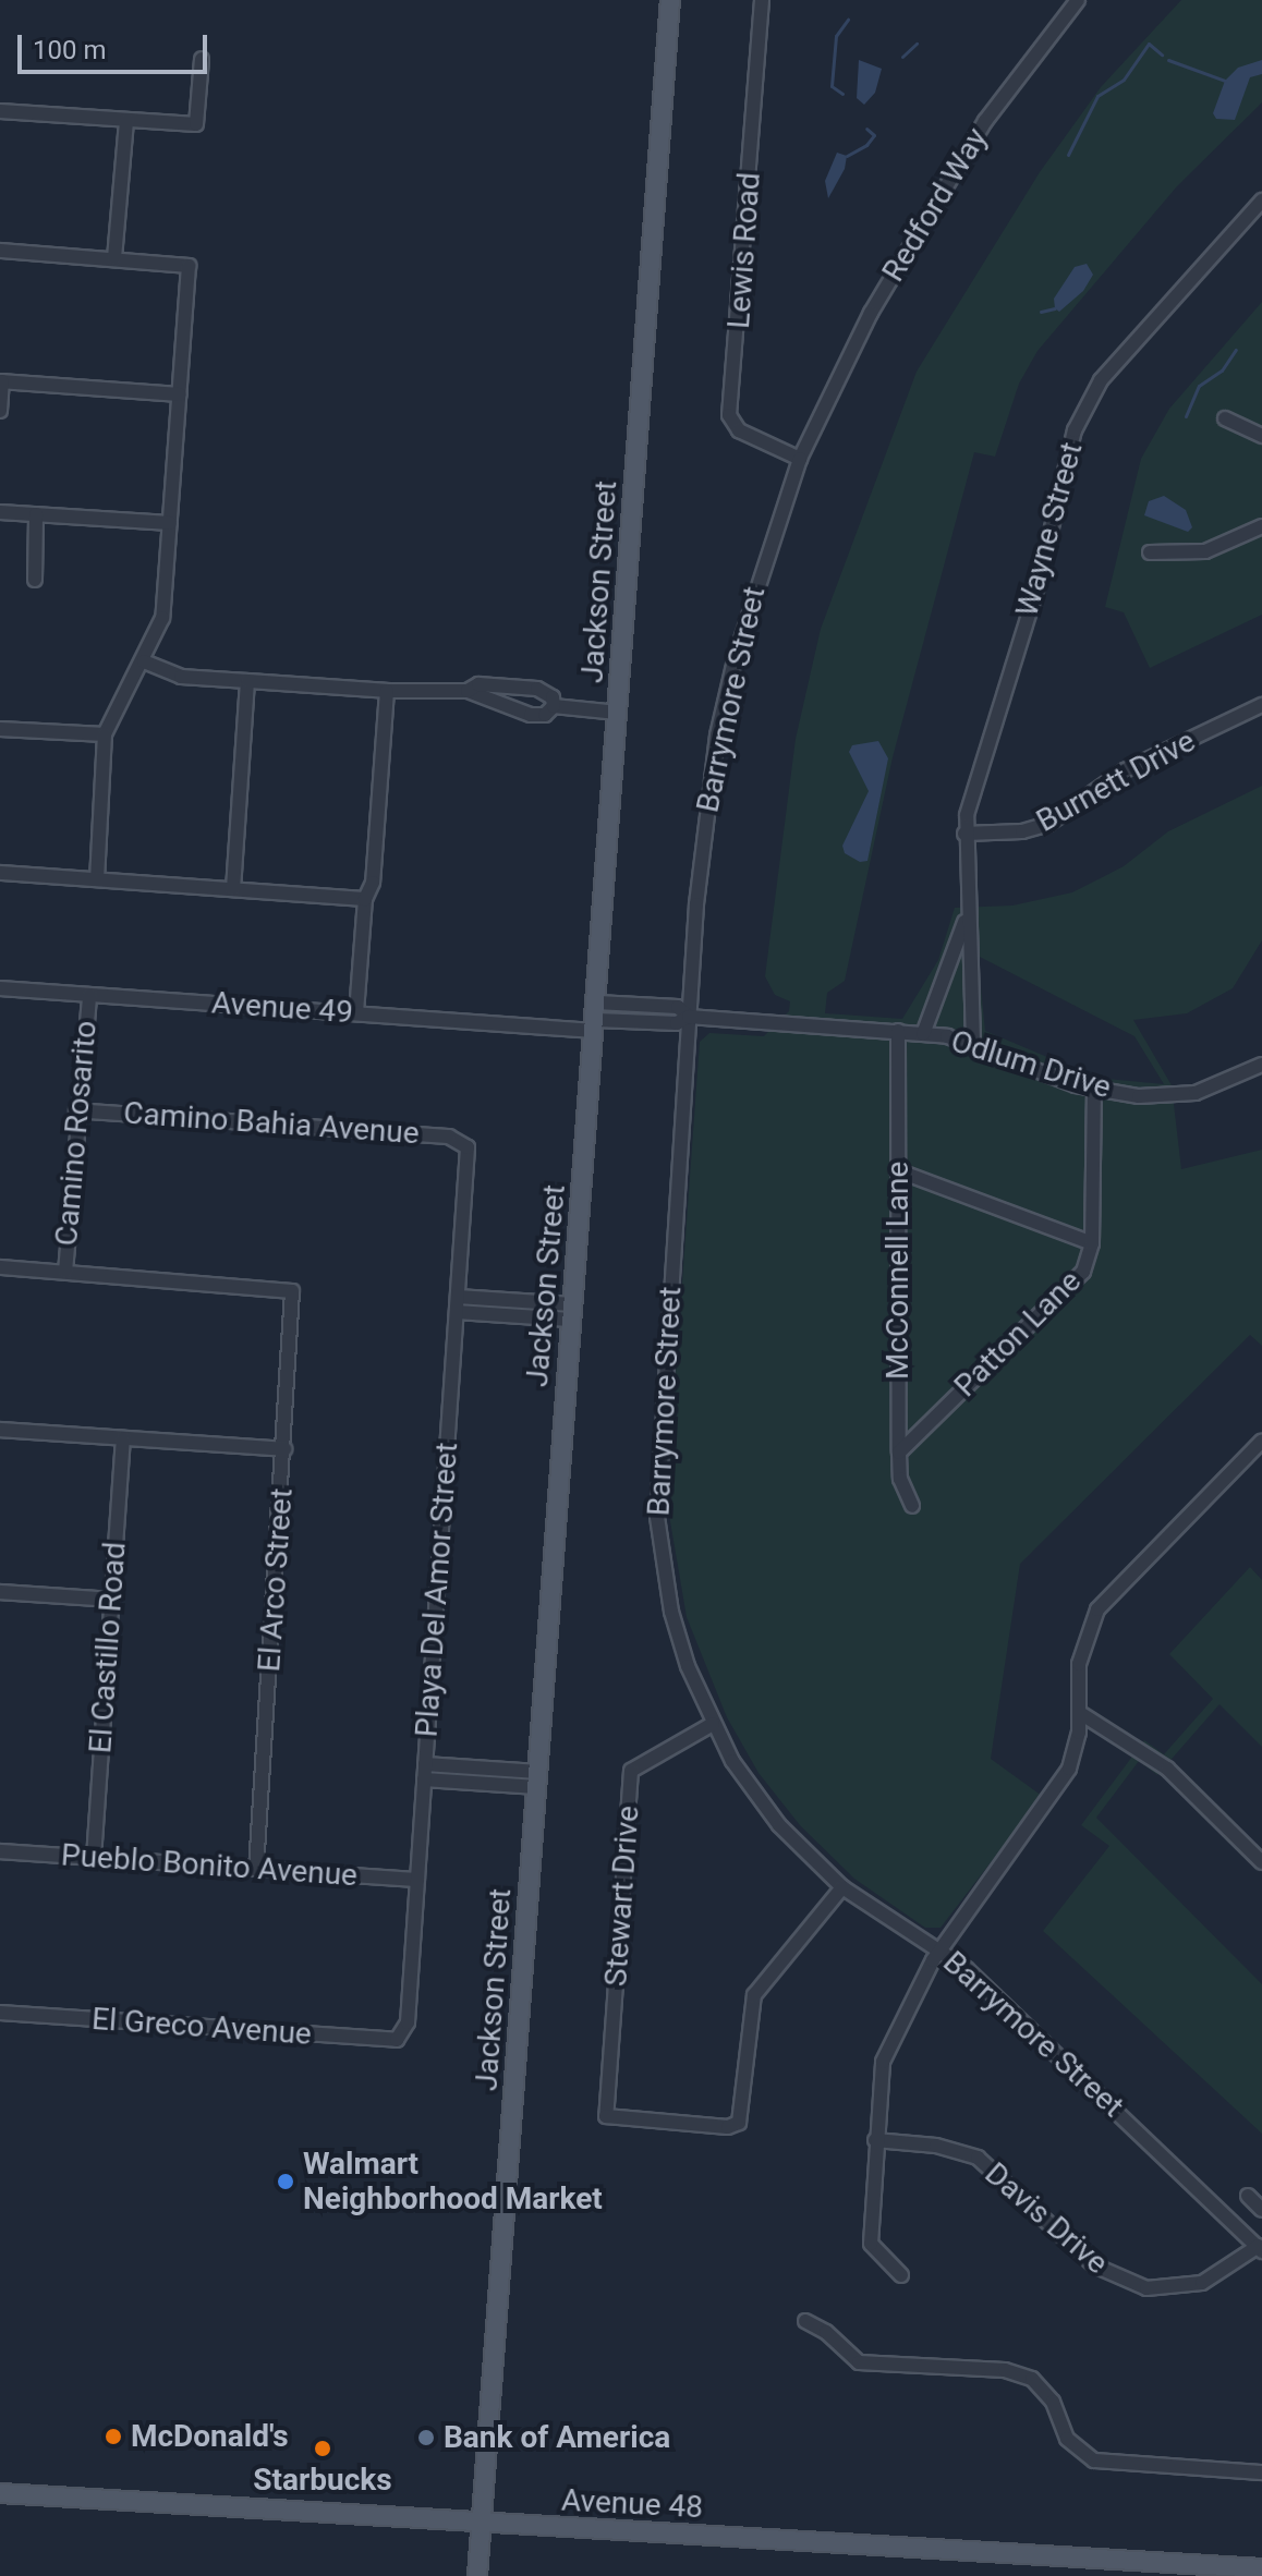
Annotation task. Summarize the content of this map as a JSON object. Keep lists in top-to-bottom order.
{
  "streets": {
    "main road": ["Jackson Street", "Avenue 48"],
    "street": [
      "Redford Way",
      "Lewis Road",
      "Wayne Street",
      "Barrymore Street",
      "Burnett Drive",
      "Avenue 49",
      "Odlum Drive",
      "Camino Bahia Avenue",
      "Camino Rosarito",
      "McConnell Lane",
      "Patton Lane",
      "El Arco Street",
      "Playa Del Amor Street",
      "El Castillo Road",
      "Pueblo Bonito Avenue",
      "Stewart Drive",
      "El Greco Avenue",
      "Davis Drive"
    ]
  },
  "crossings": [
    ["Redford Way", "Barrymore Street"],
    ["Lewis Road", "Barrymore Street"],
    ["Wayne Street", "Burnett Drive"],
    ["Wayne Street", "Odlum Drive"],
    ["Jackson Street", "Avenue 49"],
    ["Jackson Street", "Odlum Drive"],
    ["Jackson Street", "Avenue 48"],
    ["Barrymore Street", "Odlum Drive"],
    ["Barrymore Street", "Stewart Drive"],
    ["Barrymore Street", "Davis Drive"],
    ["Avenue 49", "Odlum Drive"],
    ["Avenue 49", "Camino Rosarito"],
    ["Odlum Drive", "McConnell Lane"],
    ["Odlum Drive", "Patton Lane"],
    ["Camino Bahia Avenue", "Camino Rosarito"],
    ["Camino Bahia Avenue", "Playa Del Amor Street"],
    ["Camino Rosarito", "El Arco Street"],
    ["McConnell Lane", "Patton Lane"],
    ["El Arco Street", "Pueblo Bonito Avenue"],
    ["Playa Del Amor Street", "Pueblo Bonito Avenue"],
    ["Playa Del Amor Street", "El Greco Avenue"],
    ["El Castillo Road", "Pueblo Bonito Avenue"]
  ],
  "places": [
    "Walmart Neighborhood Market",
    "McDonald's",
    "Bank of America",
    "Starbucks"
  ],
  "scale_bar": "100 m"
}
